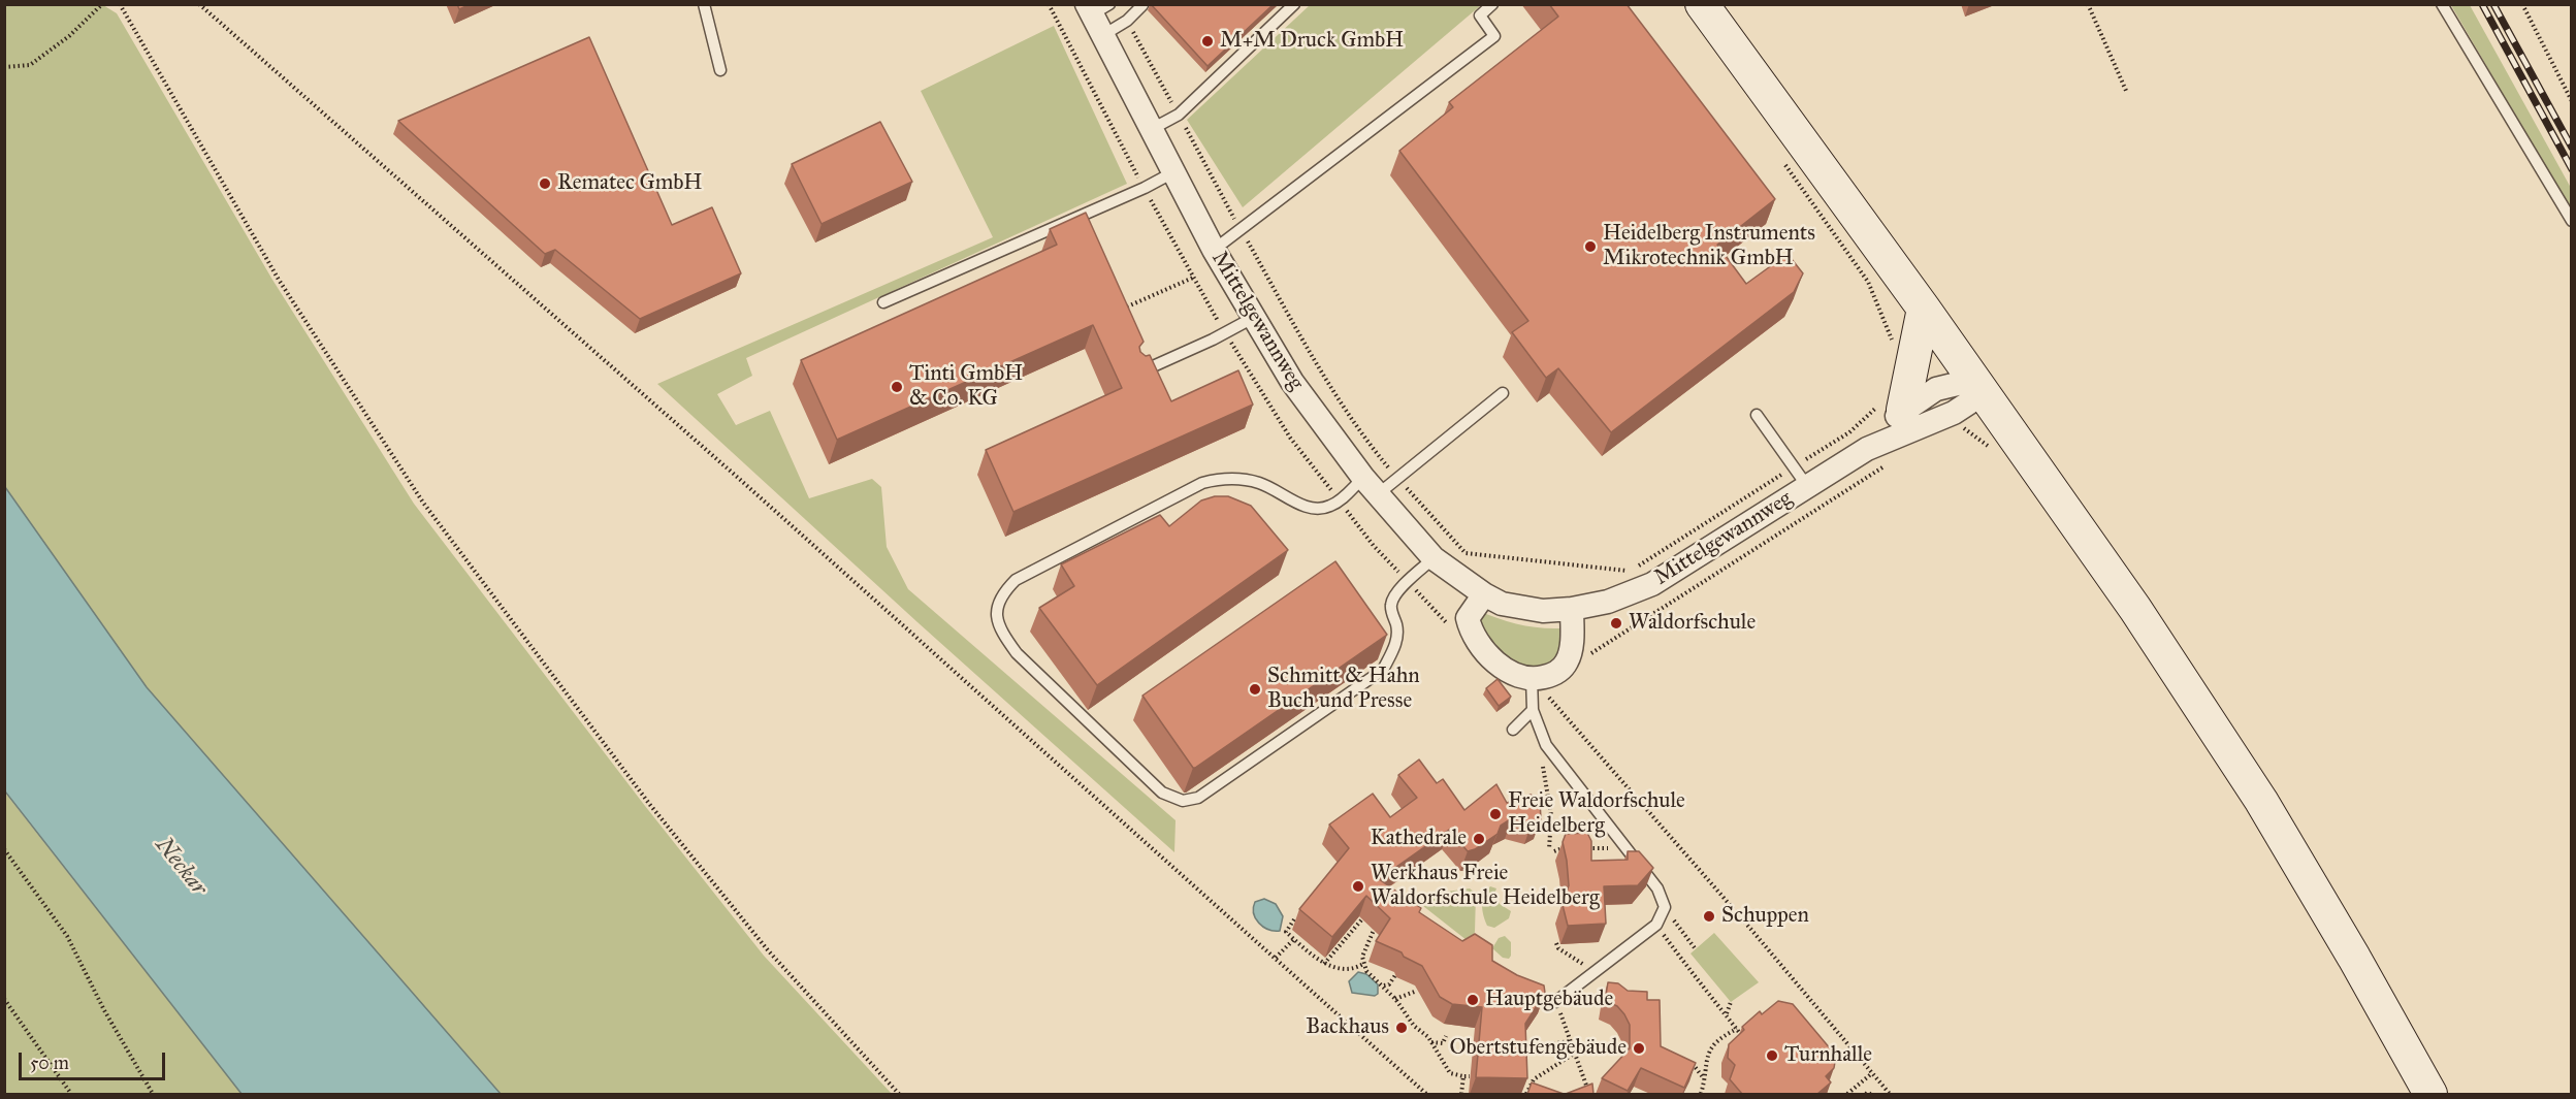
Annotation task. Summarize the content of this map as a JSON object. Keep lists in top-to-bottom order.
{
  "streets": {
    "street": ["Mittelgewannweg"]
  },
  "water": ["Neckar"],
  "places": [
    "M+M Druck GmbH",
    "Rematec GmbH",
    "Heidelberg Instruments Mikrotechnik GmbH",
    "Tinti GmbH & Co. KG",
    "Waldorfschule",
    "Schmitt & Hahn Buch und Presse",
    "Freie Waldorfschule Heidelberg",
    "Kathedrale",
    "Werkhaus Freie Waldorfschule Heidelberg",
    "Schuppen",
    "Hauptgebäude",
    "Backhaus",
    "Obertstufengebäude",
    "Turnhalle"
  ],
  "scale_bar": "50 m"
}
